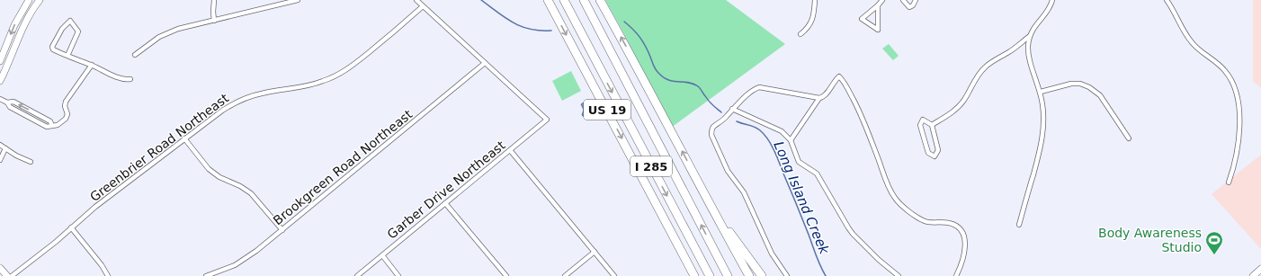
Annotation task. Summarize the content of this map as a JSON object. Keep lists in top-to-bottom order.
{
  "streets": {
    "highway": ["US 19", "I 285"],
    "street": ["Greenbrier Road Northeast", "Brookgreen Road Northeast", "Garber Drive Northeast"]
  },
  "crossings": [
    ["Brookgreen Road Northeast", "Garber Drive Northeast"]
  ],
  "water": ["Long Island Creek"],
  "places": {
    "sports": ["Body Awareness Studio"]
  }
}
